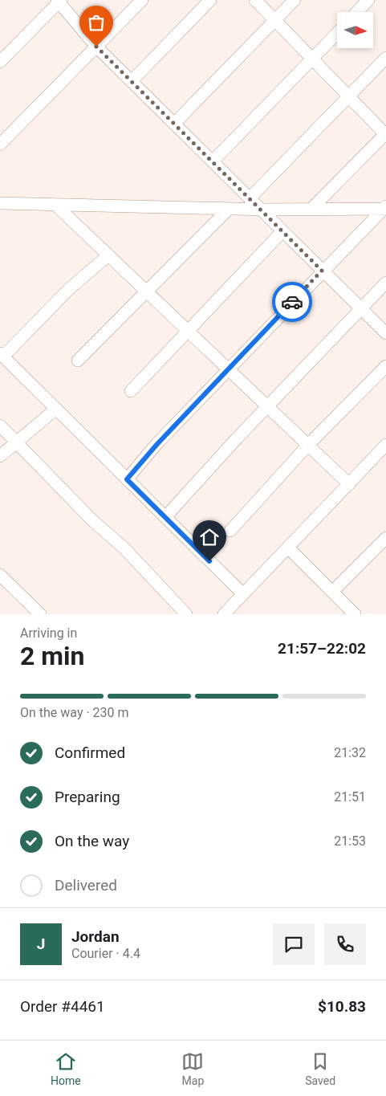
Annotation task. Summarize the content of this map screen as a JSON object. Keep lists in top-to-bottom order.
{
  "north": "right",
  "page": {
    "heading": ["2 min", "Arriving in", "21:57–22:02"],
    "panel": [
      "Jordan",
      "Courier · 4.4",
      "Order #4461",
      "$10.83"
    ],
    "bar": "On the way · 230 m",
    "list": [
      ["Confirmed", "21:32"],
      ["Preparing", "21:51"],
      ["On the way", "21:53"],
      "Delivered"
    ],
    "round": "J",
    "tabs": ["Home", "Map", "Saved"]
  }
}
